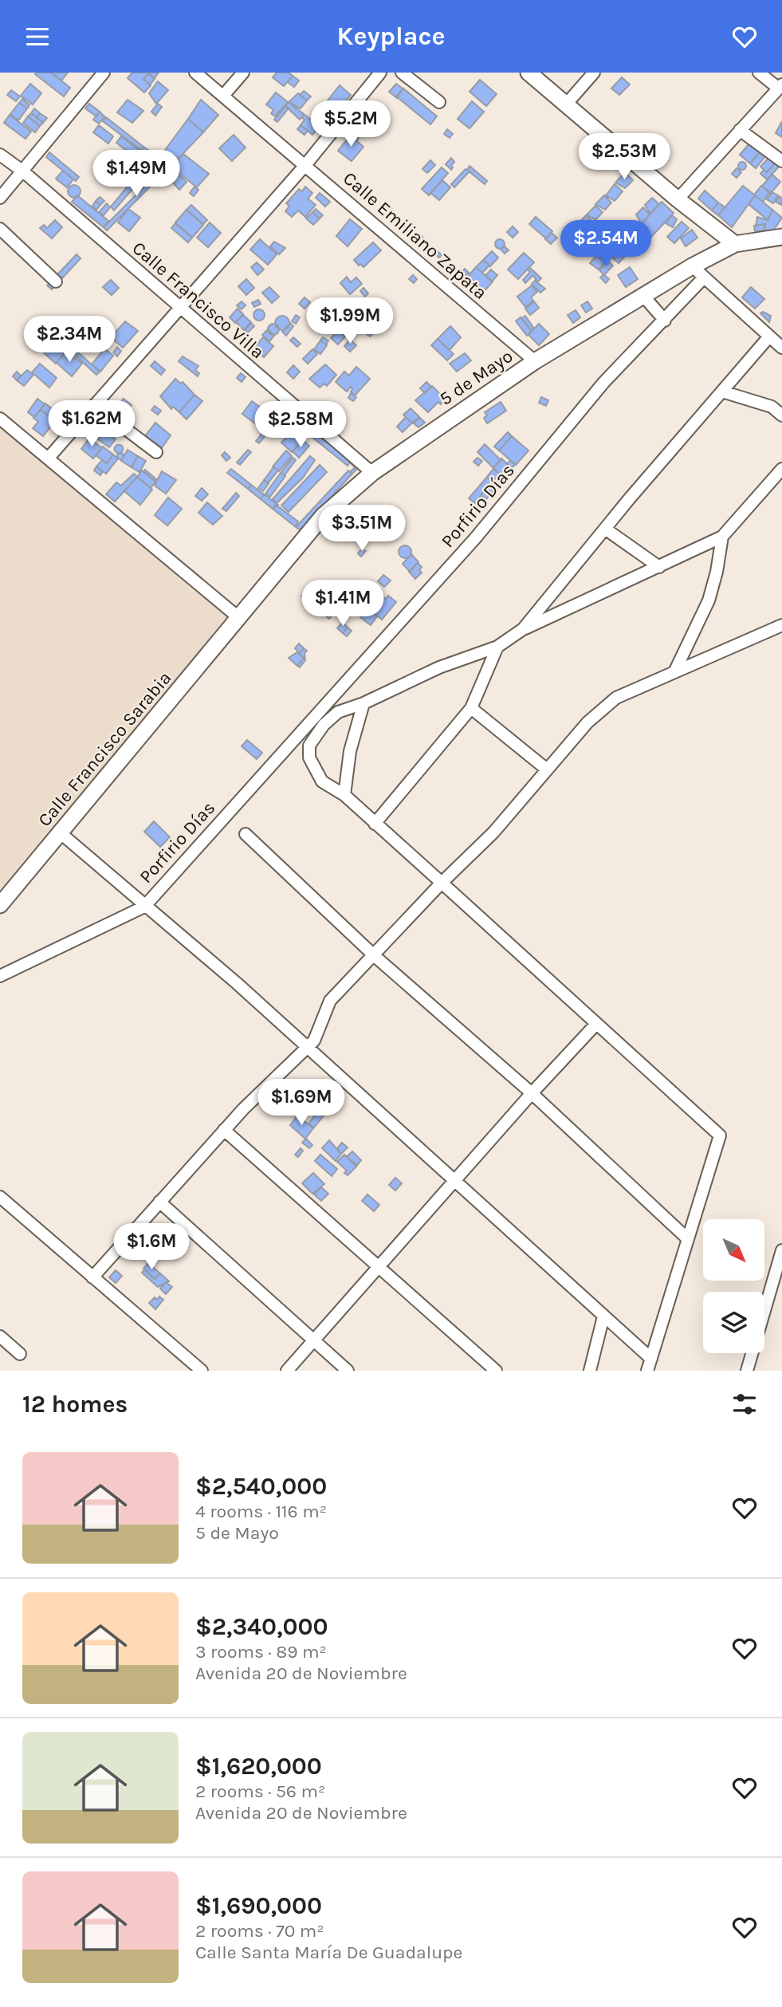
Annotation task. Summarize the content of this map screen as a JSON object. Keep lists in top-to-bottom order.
{
  "streets": {
    "street": [
      "Calle Emiliano Zapata",
      "Calle Francisco Villa",
      "5 de Mayo",
      "Porfirio Días",
      "Calle Francisco Sarabia"
    ]
  },
  "crossings": [
    ["Calle Emiliano Zapata", "5 de Mayo"],
    ["Calle Francisco Villa", "5 de Mayo"],
    ["5 de Mayo", "Porfirio Días"],
    ["5 de Mayo", "Calle Francisco Sarabia"]
  ],
  "north": "bottom right",
  "page": {
    "header": "Keyplace",
    "price": [
      "$5.2M",
      "$2.53M",
      "$1.49M",
      "$2.54M",
      "$1.99M",
      "$2.34M",
      "$1.62M",
      "$2.58M",
      "$3.51M",
      "$1.41M",
      "$1.69M",
      "$1.6M"
    ],
    "heading": "12 homes",
    "list": [
      {
        "name": "$2,540,000",
        "note": "4 rooms · 116 m² · 5 de Mayo"
      },
      {
        "name": "$2,340,000",
        "note": "3 rooms · 89 m² · Avenida 20 de Noviembre"
      },
      {
        "name": "$1,620,000",
        "note": "2 rooms · 56 m² · Avenida 20 de Noviembre"
      },
      {
        "name": "$1,690,000",
        "note": "2 rooms · 70 m² · Calle Santa María De Guadalupe"
      }
    ]
  }
}
